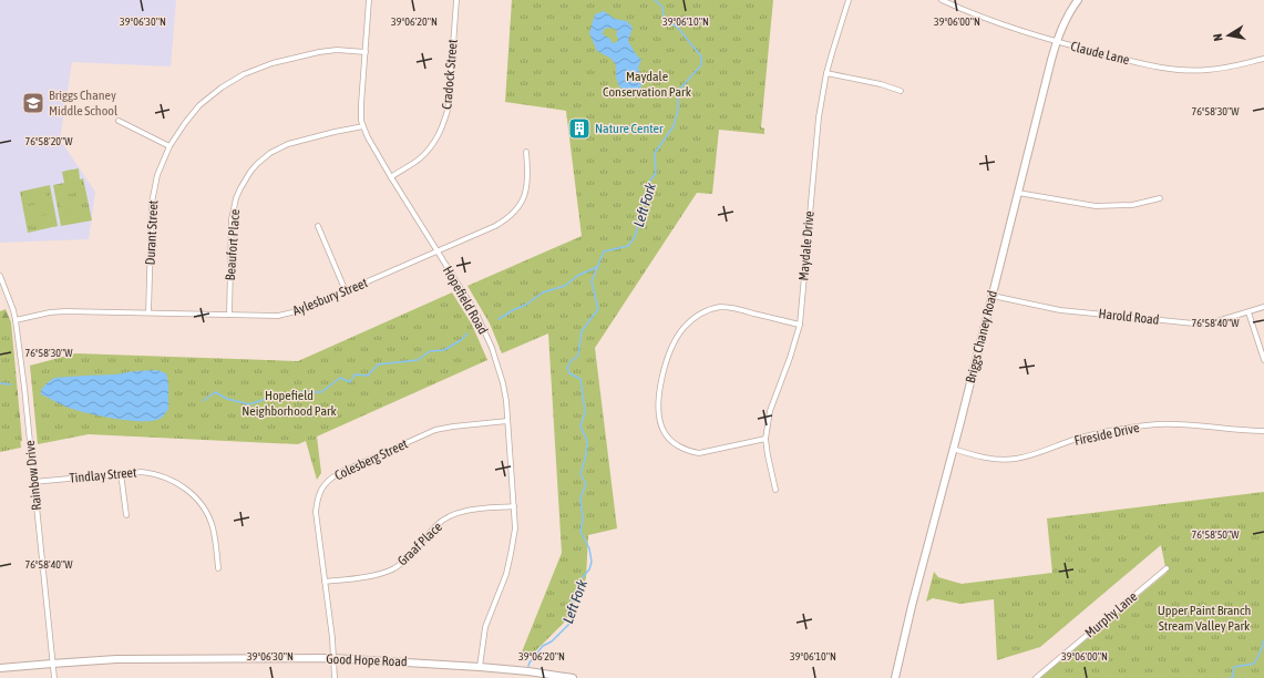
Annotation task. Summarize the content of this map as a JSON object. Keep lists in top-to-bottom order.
{
  "streets": {
    "main road": ["Briggs Chaney Road", "Good Hope Road"],
    "street": [
      "Claude Lane",
      "Cradock Street",
      "Durant Street",
      "Beaufort Place",
      "Maydale Drive",
      "Aylesbury Street",
      "Hopefield Road",
      "Harold Road",
      "Fireside Drive",
      "Colesberg Street",
      "Rainbow Drive",
      "Tindlay Street",
      "Graaf Place",
      "Murphy Lane"
    ]
  },
  "crossings": [
    ["Claude Lane", "Briggs Chaney Road"],
    ["Cradock Street", "Hopefield Road"],
    ["Durant Street", "Aylesbury Street"],
    ["Durant Street", "Hopefield Road"],
    ["Beaufort Place", "Aylesbury Street"],
    ["Beaufort Place", "Hopefield Road"],
    ["Aylesbury Street", "Hopefield Road"],
    ["Aylesbury Street", "Rainbow Drive"],
    ["Hopefield Road", "Colesberg Street"],
    ["Hopefield Road", "Graaf Place"],
    ["Hopefield Road", "Good Hope Road"],
    ["Harold Road", "Briggs Chaney Road"],
    ["Briggs Chaney Road", "Fireside Drive"],
    ["Colesberg Street", "Graaf Place"],
    ["Colesberg Street", "Good Hope Road"],
    ["Rainbow Drive", "Tindlay Street"],
    ["Rainbow Drive", "Good Hope Road"]
  ],
  "water": ["Left Fork"],
  "parks": ["Maydale Conservation Park", "Hopefield Neighborhood Park", "Upper Paint Branch Stream Valley Park"],
  "places": {
    "school or university": ["Briggs Chaney Middle School"],
    "building": ["Nature Center"]
  },
  "north": "left",
  "coordinates": [
    "39°06'30\"N",
    "39°06'20\"N",
    "39°06'10\"N",
    "39°06'00\"N",
    "76°58'30\"W",
    "76°58'20\"W",
    "76°58'40\"W",
    "76°58'50\"W"
  ]
}
